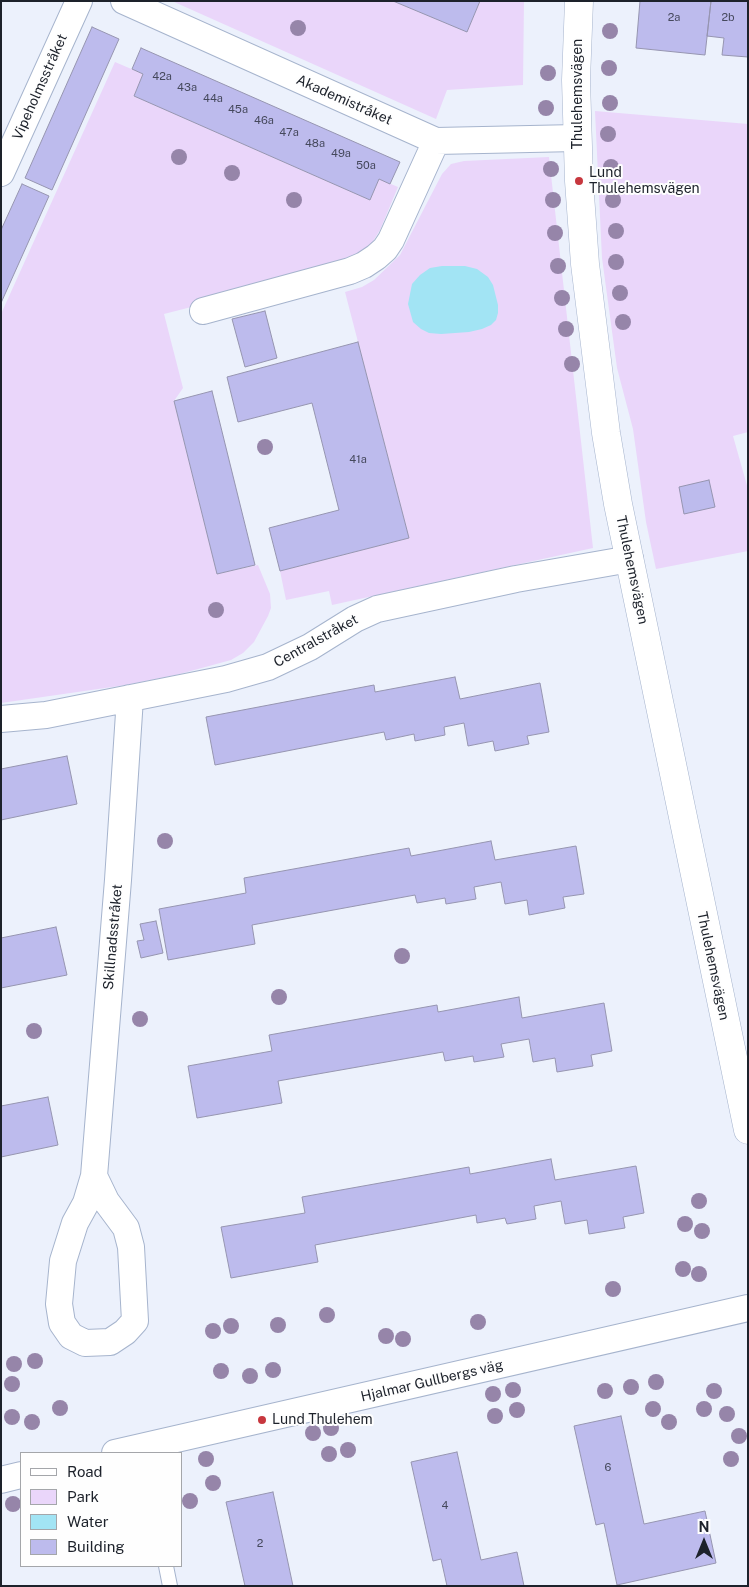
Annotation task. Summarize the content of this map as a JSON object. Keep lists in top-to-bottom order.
{
  "streets": {
    "street": [
      "Vipeholmsstråket",
      "Thulehemsvägen",
      "Akademistråket",
      "Centralstråket",
      "Skillnadsstråket",
      "Hjalmar Gullbergs väg"
    ]
  },
  "crossings": [
    ["Thulehemsvägen", "Akademistråket"],
    ["Thulehemsvägen", "Centralstråket"],
    ["Centralstråket", "Skillnadsstråket"]
  ],
  "places": ["Lund Thulehemsvägen", "Lund Thulehem"],
  "house_numbers": [
    "2a",
    "2b",
    "42a",
    "43a",
    "44a",
    "45a",
    "46a",
    "47a",
    "48a",
    "49a",
    "50a",
    "41a",
    "6",
    "4",
    "2"
  ],
  "legend": [
    "Road",
    "Park",
    "Water",
    "Building"
  ],
  "north": "top"
}
